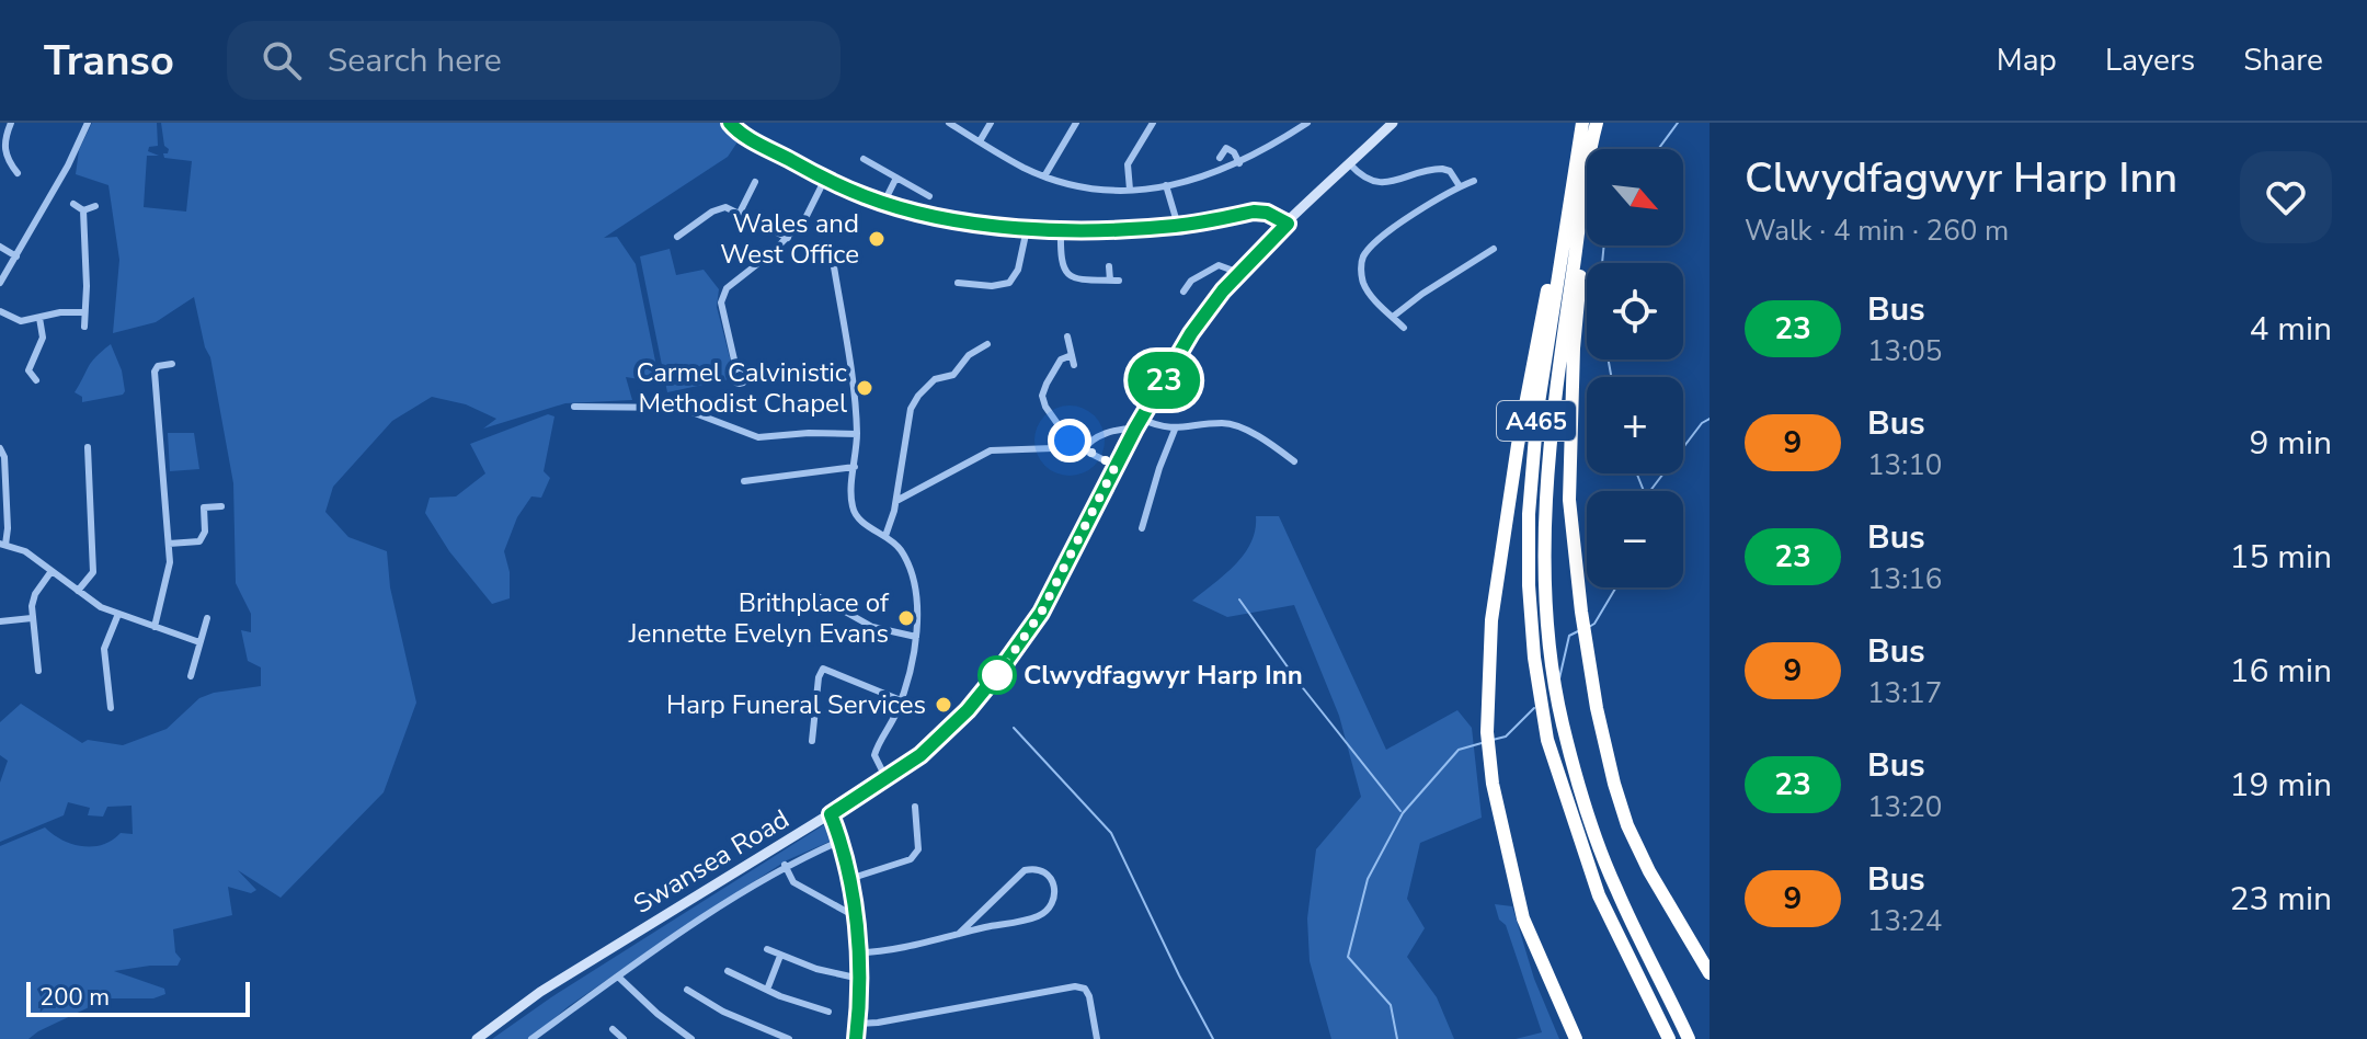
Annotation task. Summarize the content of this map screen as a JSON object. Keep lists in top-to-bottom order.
{
  "streets": {
    "highway": ["A465"],
    "street": ["Swansea Road"]
  },
  "places": [
    "Wales and West Office",
    "Carmel Calvinistic Methodist Chapel",
    "Brithplace of Jennette Evelyn Evans",
    "Clwydfagwyr Harp Inn",
    "Harp Funeral Services"
  ],
  "lines": ["bus line 23"],
  "scale_bar": "200 m",
  "north": "bottom right",
  "page": {
    "header": "Transo",
    "search": "Search here",
    "nav": ["Map", "Layers", "Share"],
    "on_map": "23",
    "heading": ["Clwydfagwyr Harp Inn", "Walk · 4 min · 260 m"],
    "map_buttons": ["+", "−"],
    "list": [
      {
        "mark": "23",
        "name": "Bus",
        "note": "13:05",
        "value": "4 min"
      },
      {
        "mark": "9",
        "name": "Bus",
        "note": "13:10",
        "value": "9 min"
      },
      {
        "mark": "23",
        "name": "Bus",
        "note": "13:16",
        "value": "15 min"
      },
      {
        "mark": "9",
        "name": "Bus",
        "note": "13:17",
        "value": "16 min"
      },
      {
        "mark": "23",
        "name": "Bus",
        "note": "13:20",
        "value": "19 min"
      },
      {
        "mark": "9",
        "name": "Bus",
        "note": "13:24",
        "value": "23 min"
      }
    ],
    "scale": "200 m"
  }
}
